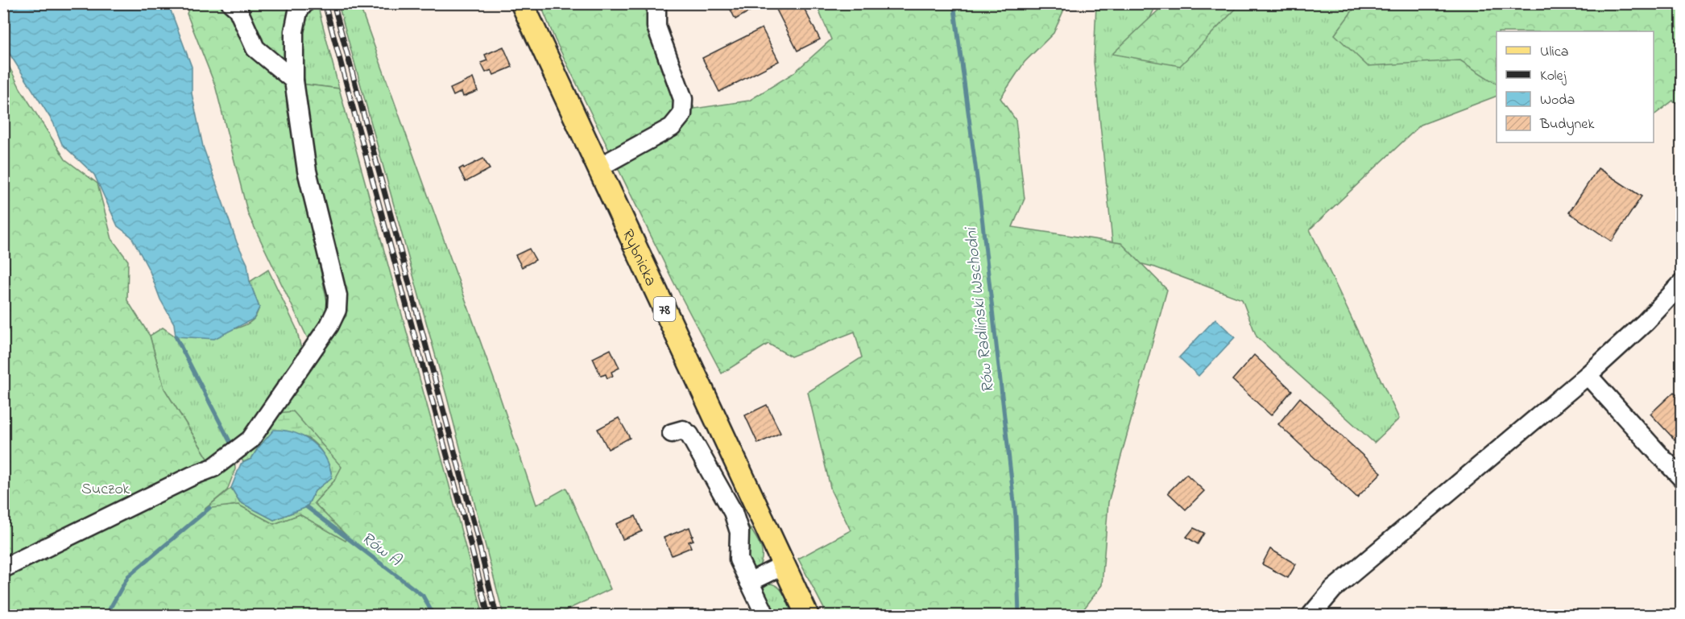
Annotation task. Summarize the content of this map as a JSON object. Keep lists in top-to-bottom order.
{
  "streets": {
    "main road": ["Rybnicka", "78"]
  },
  "water": ["Rów Radliński Wschodni", "Rów A"],
  "parks": ["Suczok"],
  "legend": [
    "Ulica",
    "Kolej",
    "Woda",
    "Budynek"
  ]
}
